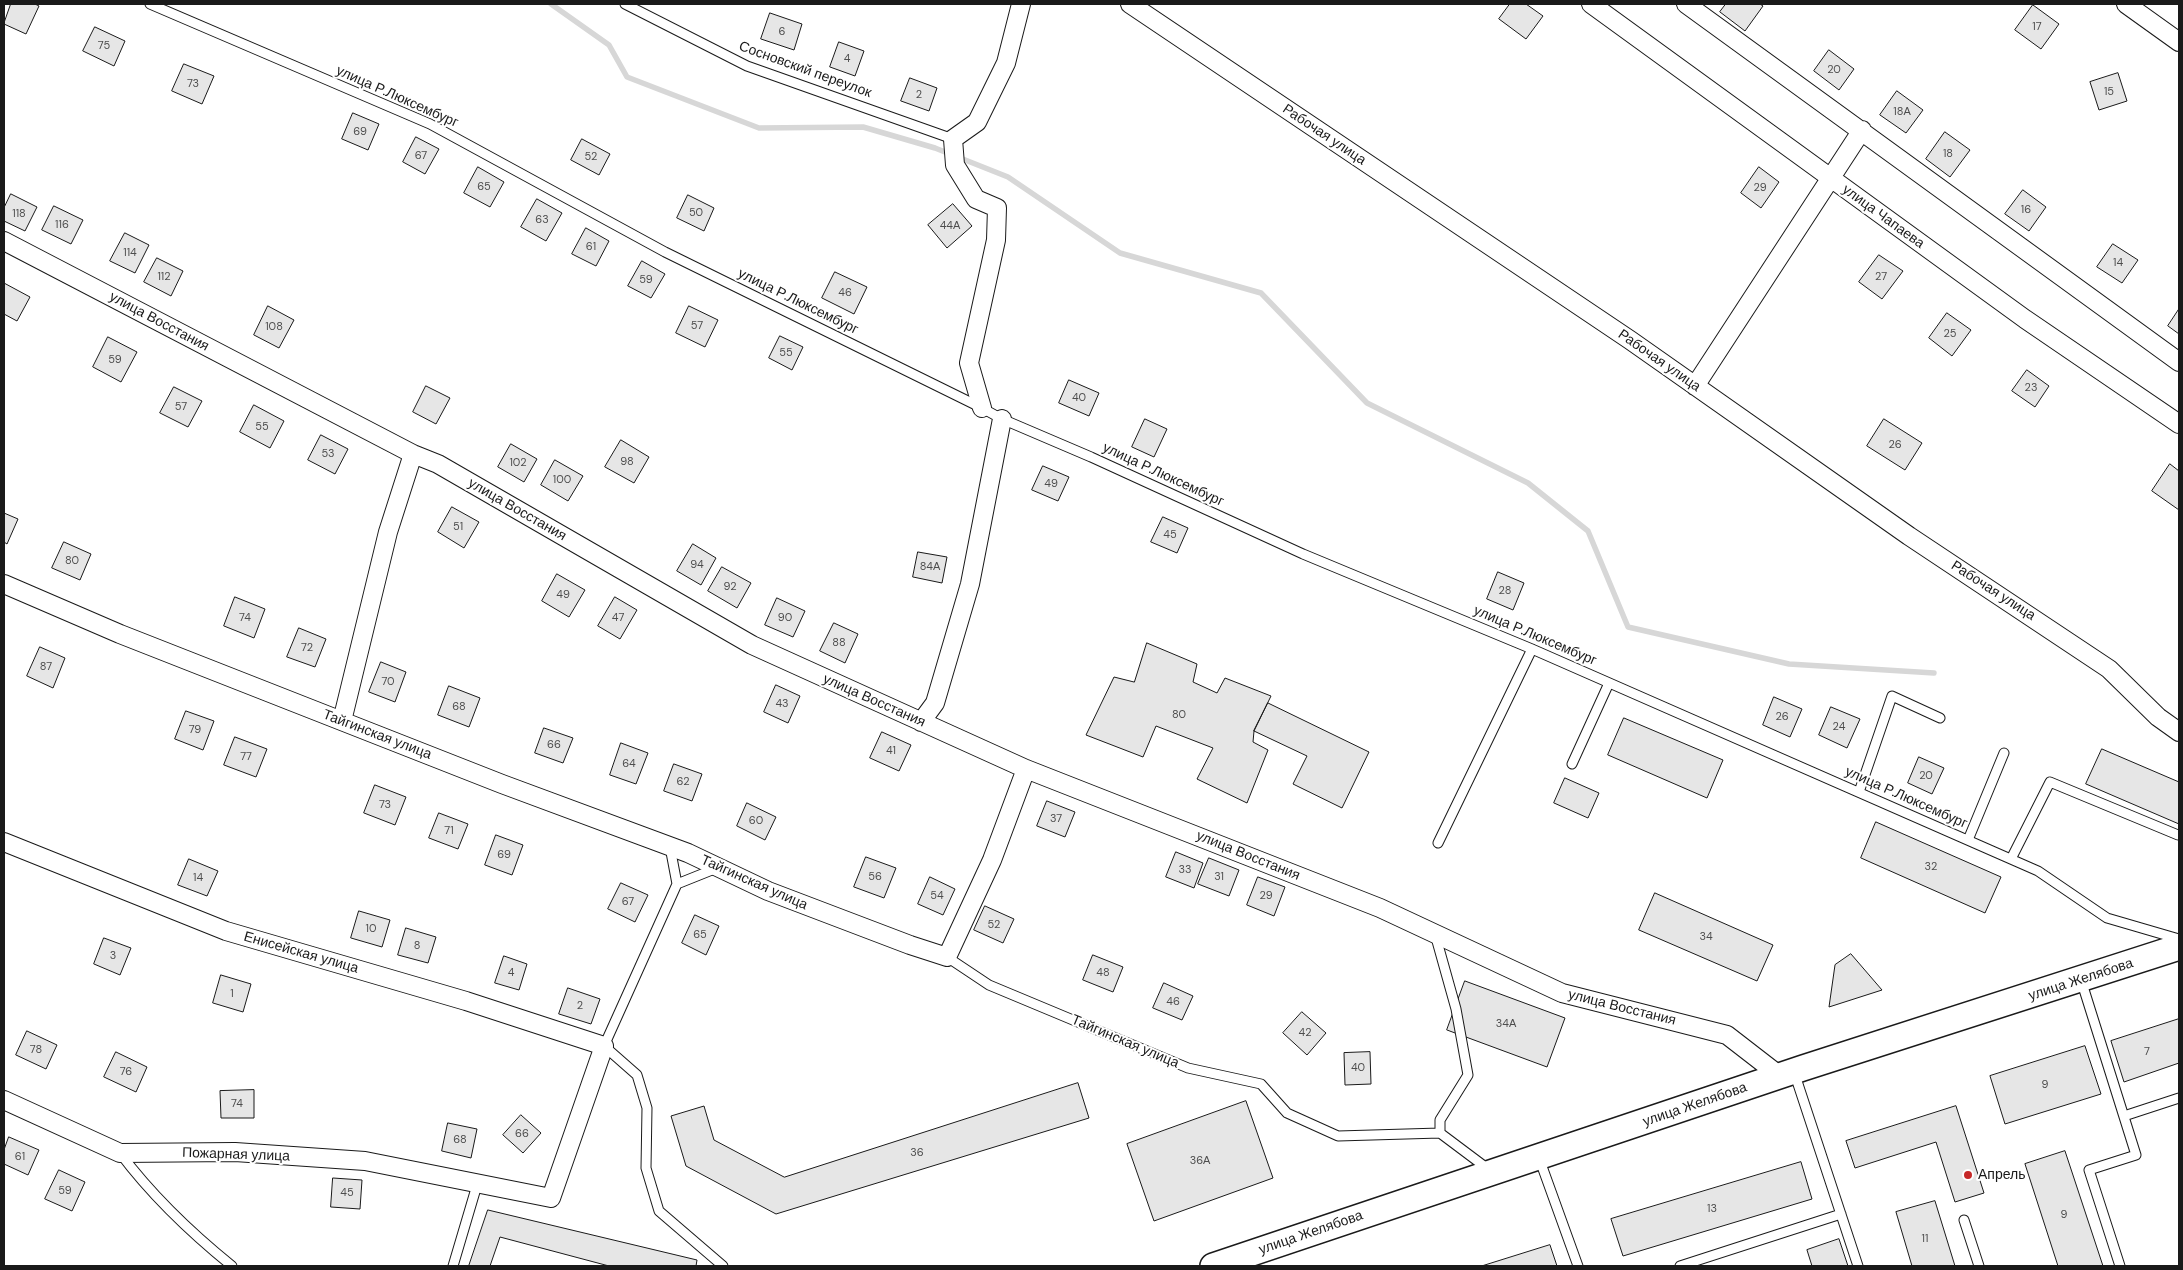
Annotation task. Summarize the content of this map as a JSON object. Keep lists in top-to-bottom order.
{
  "streets": {
    "street": [
      "Рабочая улица",
      "улица Чапаева",
      "улица Восстания",
      "Тайгинская улица",
      "Енисейская улица",
      "улица Желябова",
      "Пожарная улица"
    ],
    "lane": ["Сосновский переулок", "улица Р.Люксембург"]
  },
  "crossings": [
    ["улица Восстания", "улица Желябова"],
    ["Енисейская улица", "Пожарная улица"]
  ],
  "places": ["Апрель"],
  "house_numbers": [
    "17",
    "6",
    "75",
    "4",
    "20",
    "73",
    "15",
    "2",
    "18А",
    "69",
    "18",
    "67",
    "52",
    "65",
    "29",
    "16",
    "50",
    "118",
    "63",
    "116",
    "44А",
    "61",
    "114",
    "14",
    "112",
    "27",
    "59",
    "46",
    "57",
    "108",
    "25",
    "55",
    "59",
    "23",
    "40",
    "57",
    "55",
    "26",
    "53",
    "98",
    "102",
    "100",
    "49",
    "51",
    "45",
    "80",
    "94",
    "84А",
    "92",
    "28",
    "49",
    "74",
    "47",
    "90",
    "88",
    "72",
    "87",
    "70",
    "43",
    "68",
    "80",
    "26",
    "24",
    "79",
    "66",
    "41",
    "77",
    "64",
    "20",
    "62",
    "73",
    "37",
    "60",
    "71",
    "69",
    "32",
    "33",
    "56",
    "31",
    "14",
    "54",
    "29",
    "67",
    "52",
    "10",
    "65",
    "34",
    "8",
    "3",
    "4",
    "48",
    "1",
    "46",
    "2",
    "34А",
    "42",
    "78",
    "7",
    "40",
    "76",
    "9",
    "74",
    "66",
    "68",
    "36",
    "61",
    "36А",
    "59",
    "45",
    "13",
    "9",
    "11"
  ]
}
